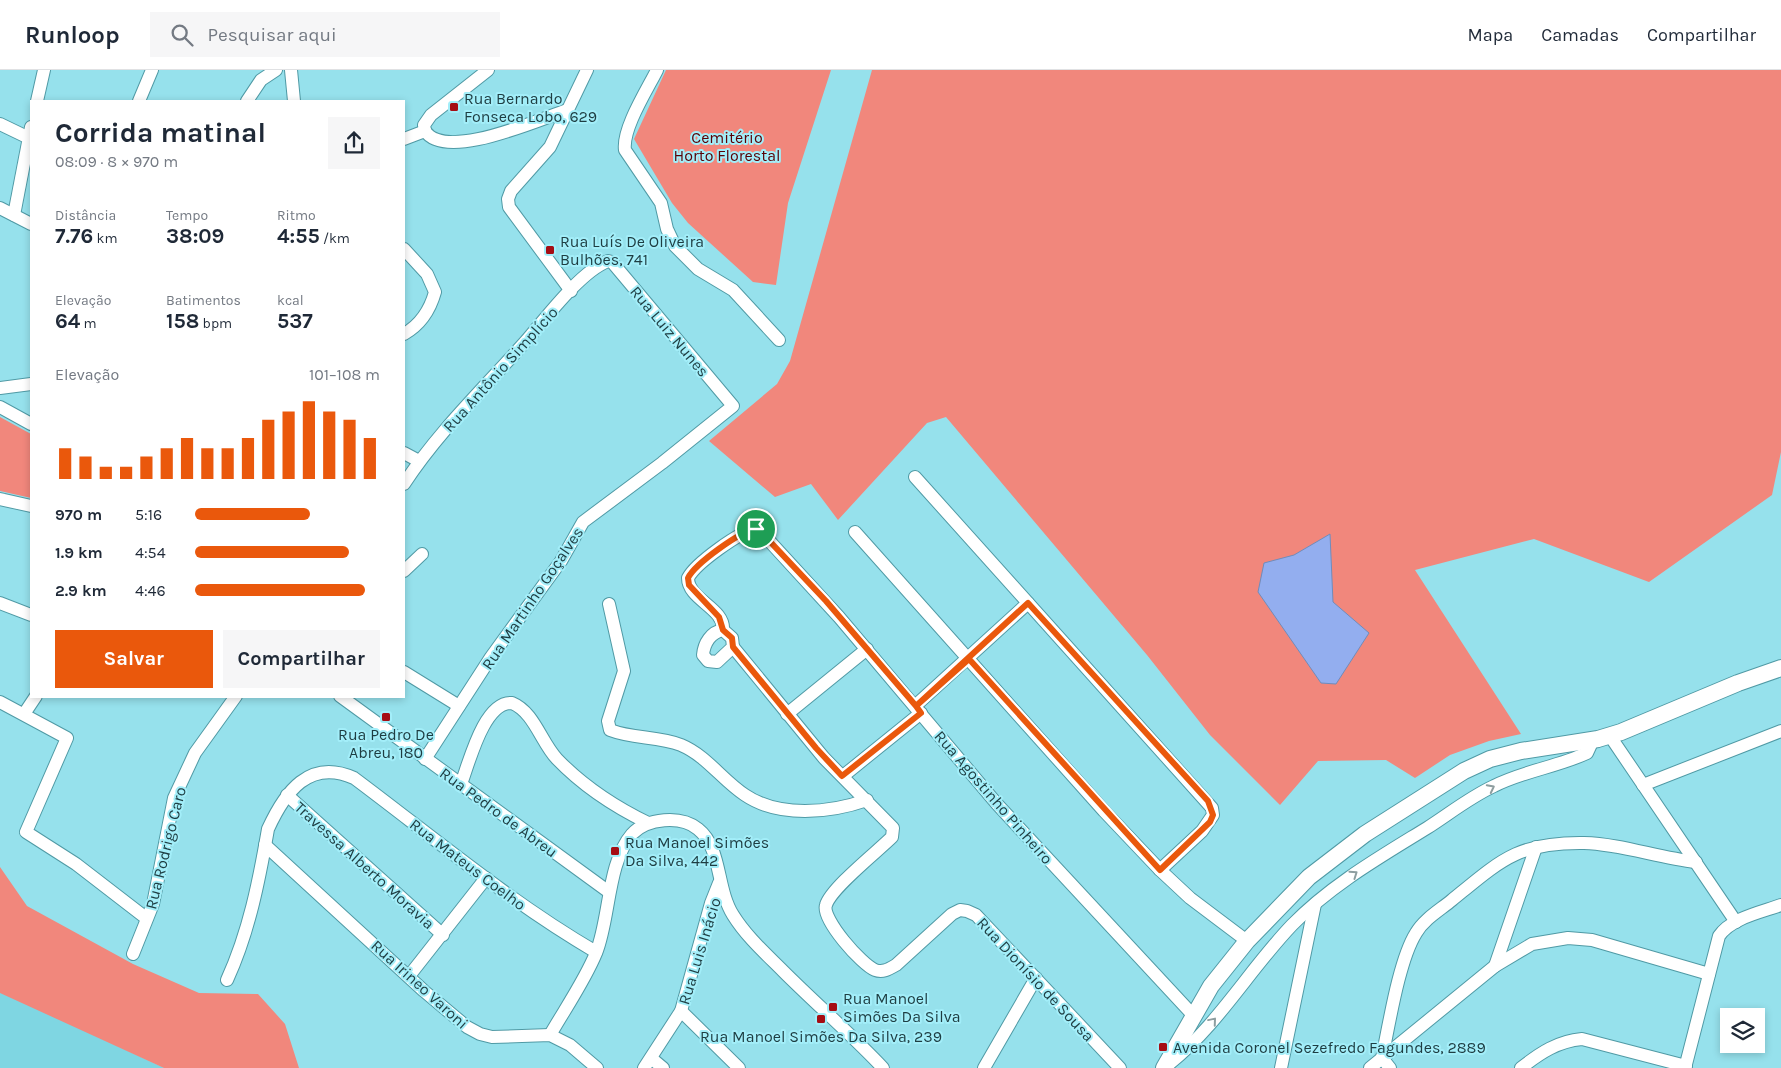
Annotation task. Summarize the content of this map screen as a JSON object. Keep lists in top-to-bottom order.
{
  "streets": {
    "street": [
      "Rua Luiz Nunes",
      "Rua Antônio Simplício",
      "Rua Martinho Goçalves",
      "Rua Agostinho Pinheiro",
      "Rua Pedro de Abreu",
      "Rua Rodrigo Caro",
      "Rua Mateus Coelho",
      "Travessa Alberto Moravia",
      "Rua Luis Inácio",
      "Rua Dionísio de Sousa",
      "Rua Irineo Varoni"
    ]
  },
  "crossings": [
    ["Rua Luiz Nunes", "Rua Antônio Simplício"],
    ["Rua Luiz Nunes", "Rua Martinho Goçalves"],
    ["Rua Martinho Goçalves", "Rua Pedro de Abreu"],
    ["Rua Mateus Coelho", "Travessa Alberto Moravia"]
  ],
  "parks": ["Cemitério Horto Florestal"],
  "places": {
    "transit": [
      "Rua Bernardo Fonseca Lobo, 629",
      "Rua Luís De Oliveira Bulhões, 741",
      "Rua Pedro De Abreu, 180",
      "Rua Manoel Simões Da Silva, 442",
      "Rua Manoel Simões Da Silva",
      "Rua Manoel Simões Da Silva, 239",
      "Avenida Coronel Sezefredo Fagundes, 2889"
    ]
  },
  "page": {
    "header": "Runloop",
    "search": "Pesquisar aqui",
    "nav": ["Mapa", "Camadas", "Compartilhar"],
    "heading": ["Corrida matinal", "08:09 · 8 × 970 m"],
    "stats": [
      ["Distância", "7.76 km"],
      ["Tempo", "38:09"],
      ["Ritmo", "4:55 /km"],
      ["Elevação", "64 m"],
      ["Batimentos", "158 bpm"],
      ["kcal", "537"]
    ],
    "chart": ["Elevação", "101–108 m"],
    "list": [
      {
        "name": "970 m",
        "note": "5:16"
      },
      {
        "name": "1.9 km",
        "note": "4:54"
      },
      {
        "name": "2.9 km",
        "note": "4:46"
      }
    ],
    "buttons": ["Salvar", "Compartilhar"]
  }
}
